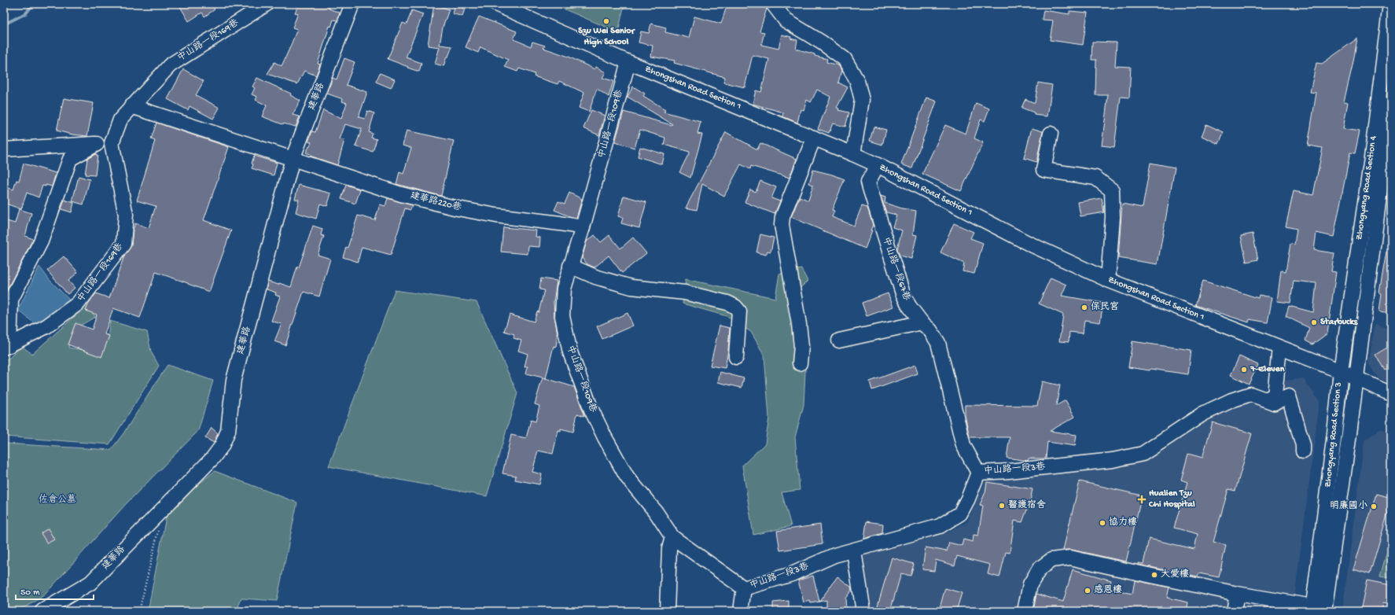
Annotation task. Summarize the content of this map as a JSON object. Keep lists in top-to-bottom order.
{
  "streets": {
    "street": [
      "中山路一段169巷",
      "Zhongshan Road Section 1",
      "建華路",
      "中山路一段109巷",
      "Zhongyang Road Section 4",
      "建華路220巷",
      "中山路一段67巷",
      "Zhongyang Road Section 3",
      "中山路一段3巷"
    ]
  },
  "crossings": [
    ["中山路一段169巷", "建華路220巷"],
    ["Zhongshan Road Section 1", "中山路一段109巷"],
    ["Zhongshan Road Section 1", "Zhongyang Road Section 4"],
    ["Zhongshan Road Section 1", "中山路一段67巷"],
    ["Zhongshan Road Section 1", "Zhongyang Road Section 3"],
    ["建華路", "建華路220巷"],
    ["中山路一段109巷", "建華路220巷"],
    ["中山路一段109巷", "中山路一段3巷"],
    ["Zhongyang Road Section 4", "Zhongyang Road Section 3"],
    ["中山路一段67巷", "中山路一段3巷"]
  ],
  "parks": ["佐倉公墓"],
  "places": {
    "other": [
      "Szu Wei Senior High School",
      "保民宮",
      "Starbucks",
      "7-Eleven",
      "醫護宿舍",
      "明廉國小",
      "協力樓",
      "大愛樓",
      "感恩樓"
    ],
    "health": ["Hualien Tzu Chi Hospital"]
  },
  "scale_bar": "50 m"
}
